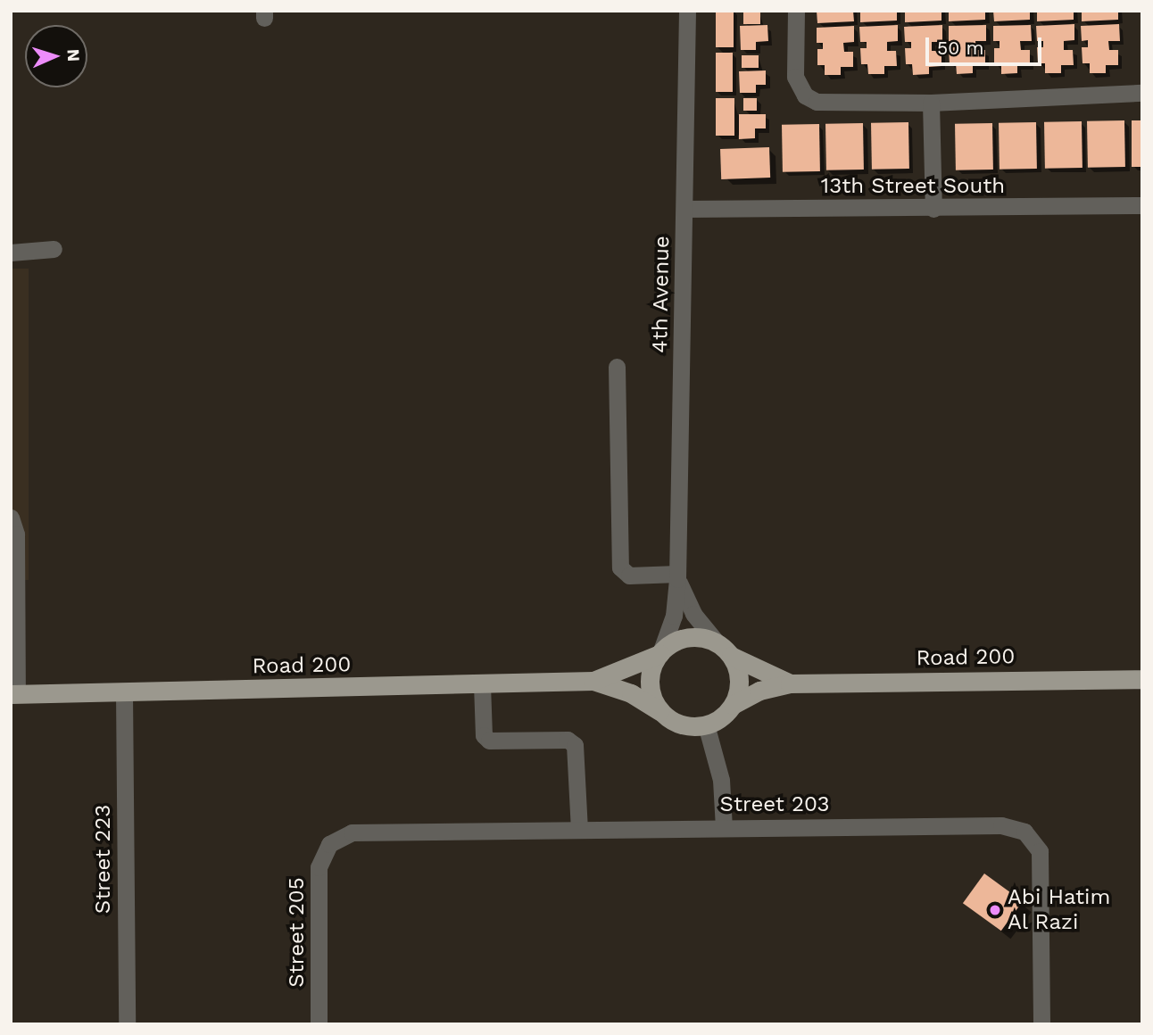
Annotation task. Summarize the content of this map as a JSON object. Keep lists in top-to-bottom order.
{
  "streets": {
    "main road": ["Road 200"],
    "street": [
      "13th Street South",
      "4th Avenue",
      "Street 203",
      "Street 223",
      "Street 205"
    ]
  },
  "crossings": [
    ["13th Street South", "4th Avenue"],
    ["4th Avenue", "Road 200"],
    ["Road 200", "Street 223"],
    ["Street 203", "Street 205"]
  ],
  "places": ["Abi Hatim Al Razi"],
  "scale_bar": "50 m",
  "north": "right"
}
